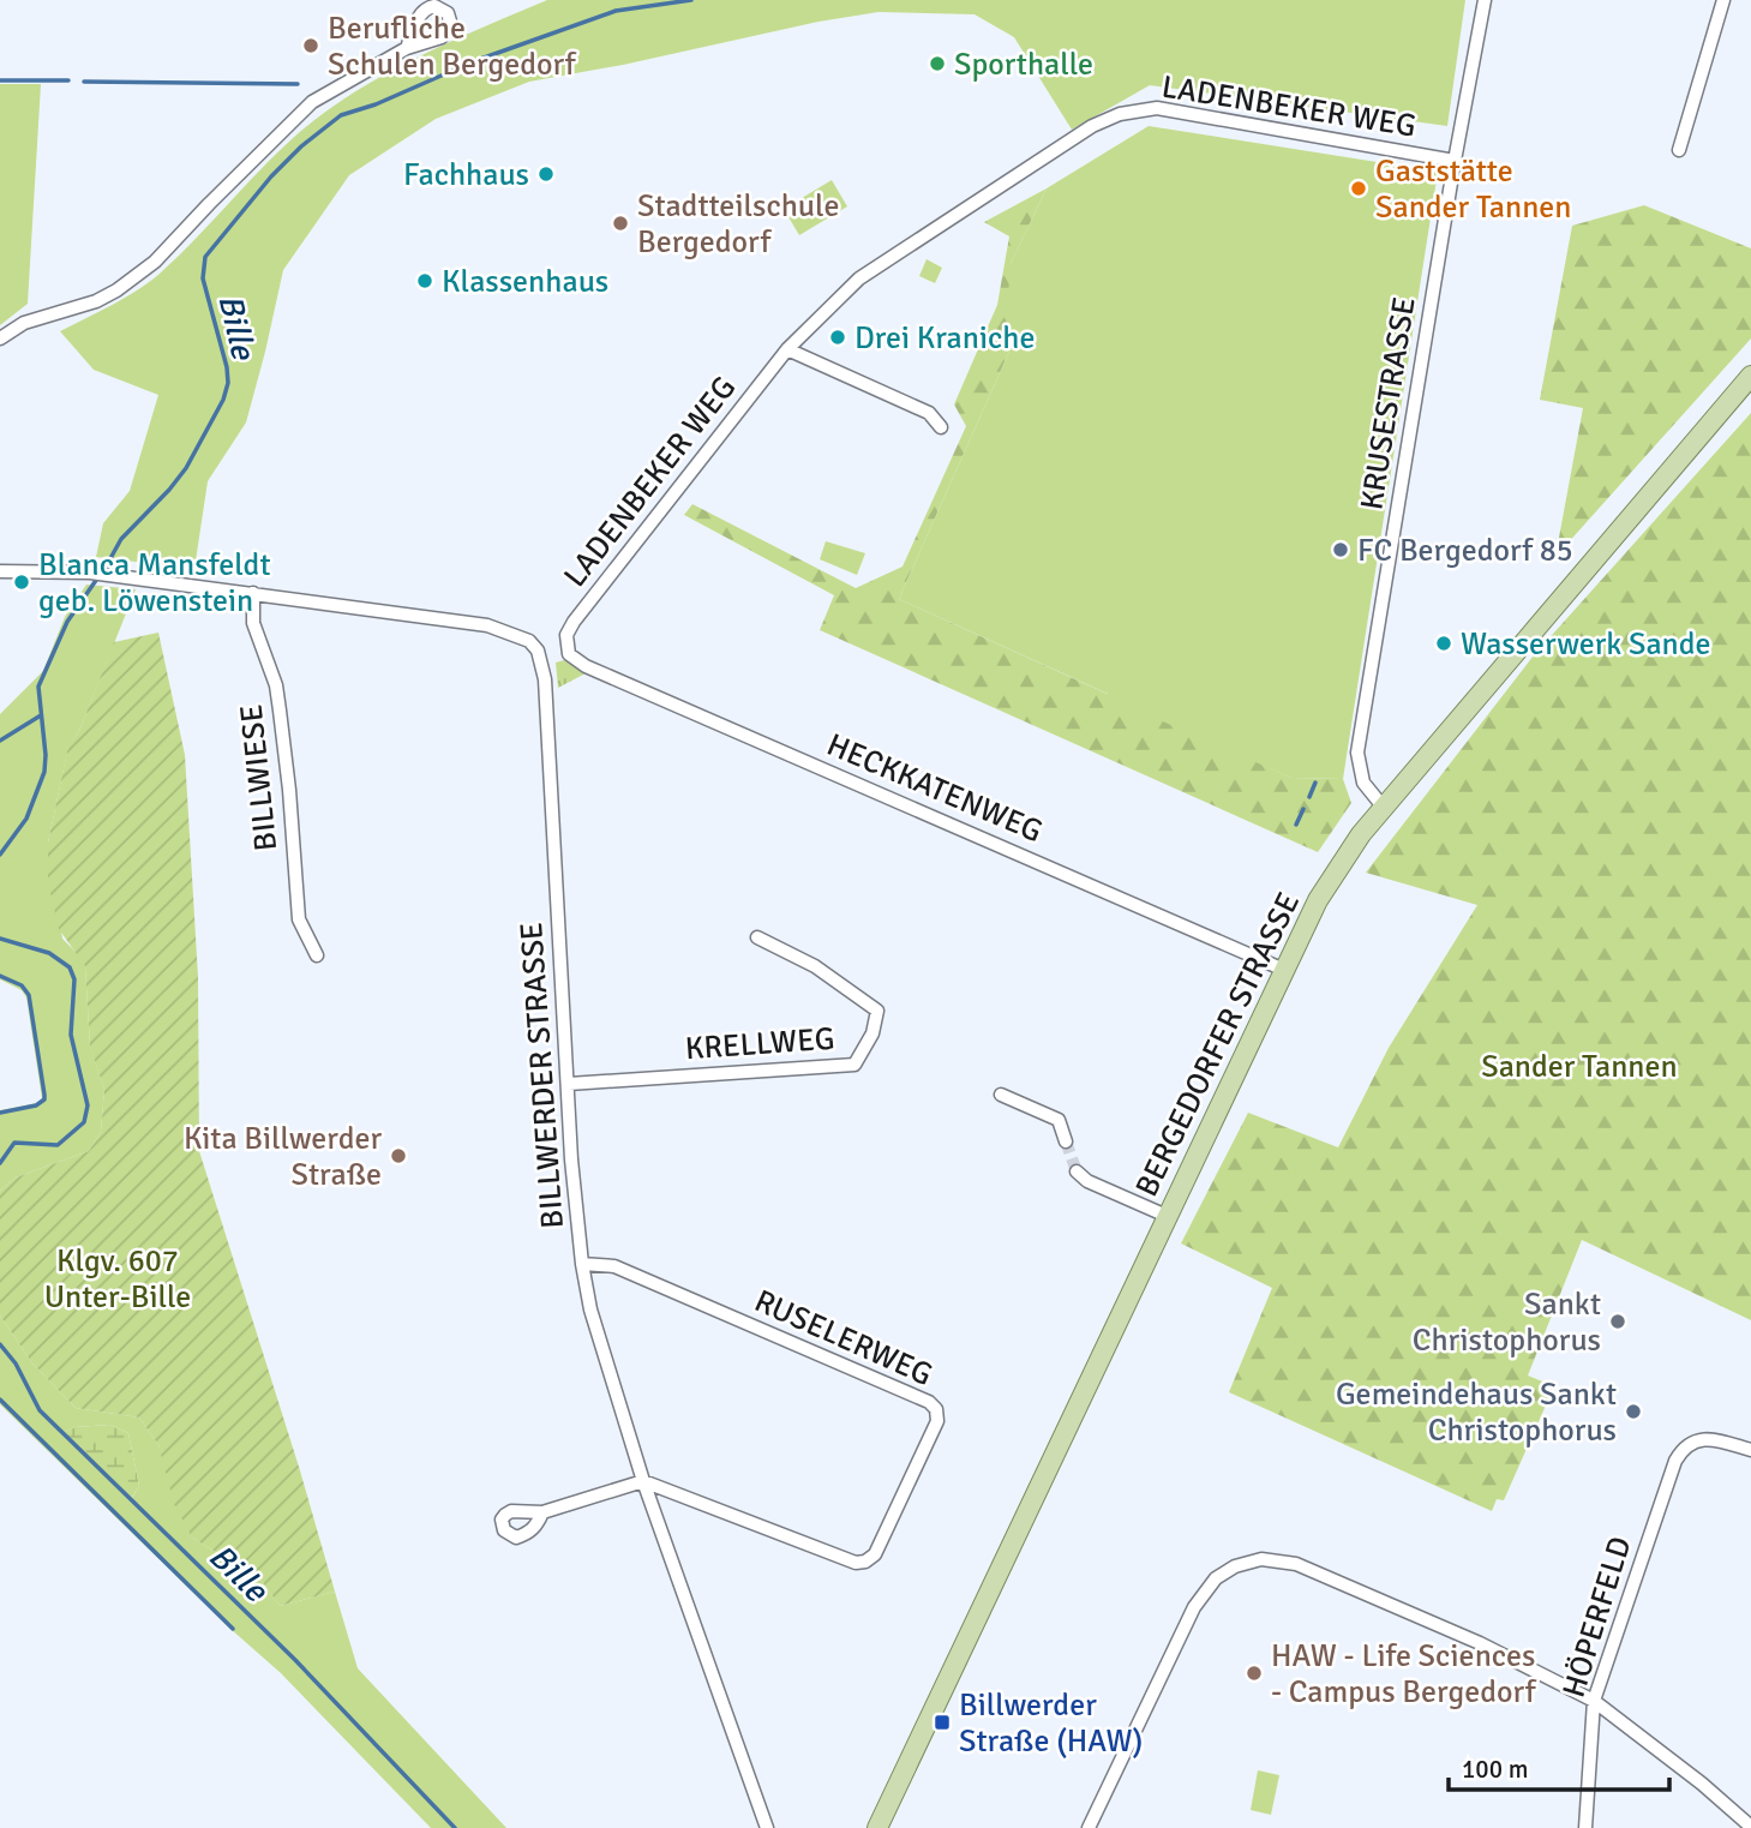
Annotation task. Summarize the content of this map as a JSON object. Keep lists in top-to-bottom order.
{
  "streets": {
    "main road": ["BERGEDORFER STRASSE"],
    "street": [
      "LADENBEKER WEG",
      "KRUSESTRASSE",
      "BILLWIESE",
      "HECKKATENWEG",
      "KRELLWEG",
      "BILLWERDER STRASSE",
      "RUSELERWEG",
      "HÖPERFELD"
    ]
  },
  "crossings": [
    ["LADENBEKER WEG", "KRUSESTRASSE"],
    ["LADENBEKER WEG", "HECKKATENWEG"],
    ["KRUSESTRASSE", "BERGEDORFER STRASSE"],
    ["BILLWIESE", "BILLWERDER STRASSE"],
    ["HECKKATENWEG", "BERGEDORFER STRASSE"],
    ["KRELLWEG", "BILLWERDER STRASSE"],
    ["BILLWERDER STRASSE", "RUSELERWEG"]
  ],
  "water": ["Bille"],
  "parks": ["Sander Tannen", "Klgv. 607 Unter-Bille"],
  "places": {
    "other": [
      "Berufliche Schulen Bergedorf",
      "Sporthalle",
      "Fachhaus",
      "Gaststätte Sander Tannen",
      "Stadtteilschule Bergedorf",
      "Klassenhaus",
      "Drei Kraniche",
      "FC Bergedorf 85",
      "Blanca Mansfeldt geb. Löwenstein",
      "Wasserwerk Sande",
      "Kita Billwerder Straße",
      "Sankt Christophorus",
      "Gemeindehaus Sankt Christophorus",
      "HAW - Life Sciences - Campus Bergedorf"
    ],
    "transit": ["Billwerder Straße (HAW)"]
  },
  "scale_bar": "100 m"
}
